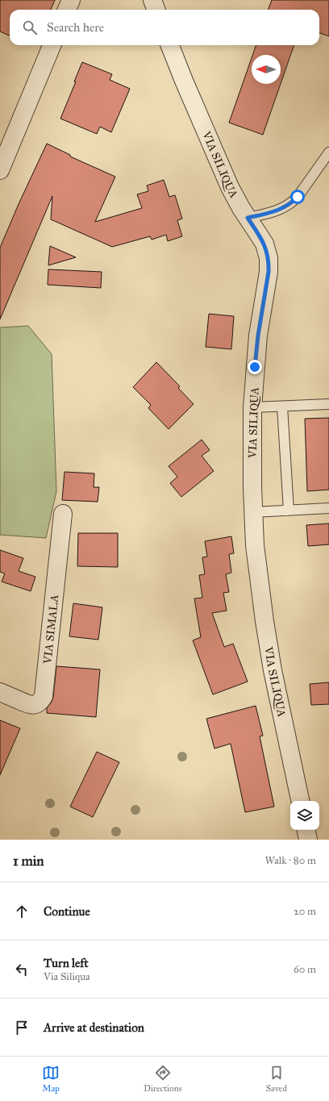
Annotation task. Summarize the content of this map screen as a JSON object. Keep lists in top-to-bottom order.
{
  "streets": {
    "street": ["VIA SILIQUA", "VIA SIMALA"]
  },
  "north": "left",
  "page": {
    "search": "Search here",
    "heading": ["1 min", "Walk · 80 m"],
    "list": [
      ["Continue", "20 m"],
      ["Turn left", "Via Siliqua", "60 m"],
      "Arrive at destination"
    ],
    "nav": ["Map", "Directions", "Saved"]
  }
}
